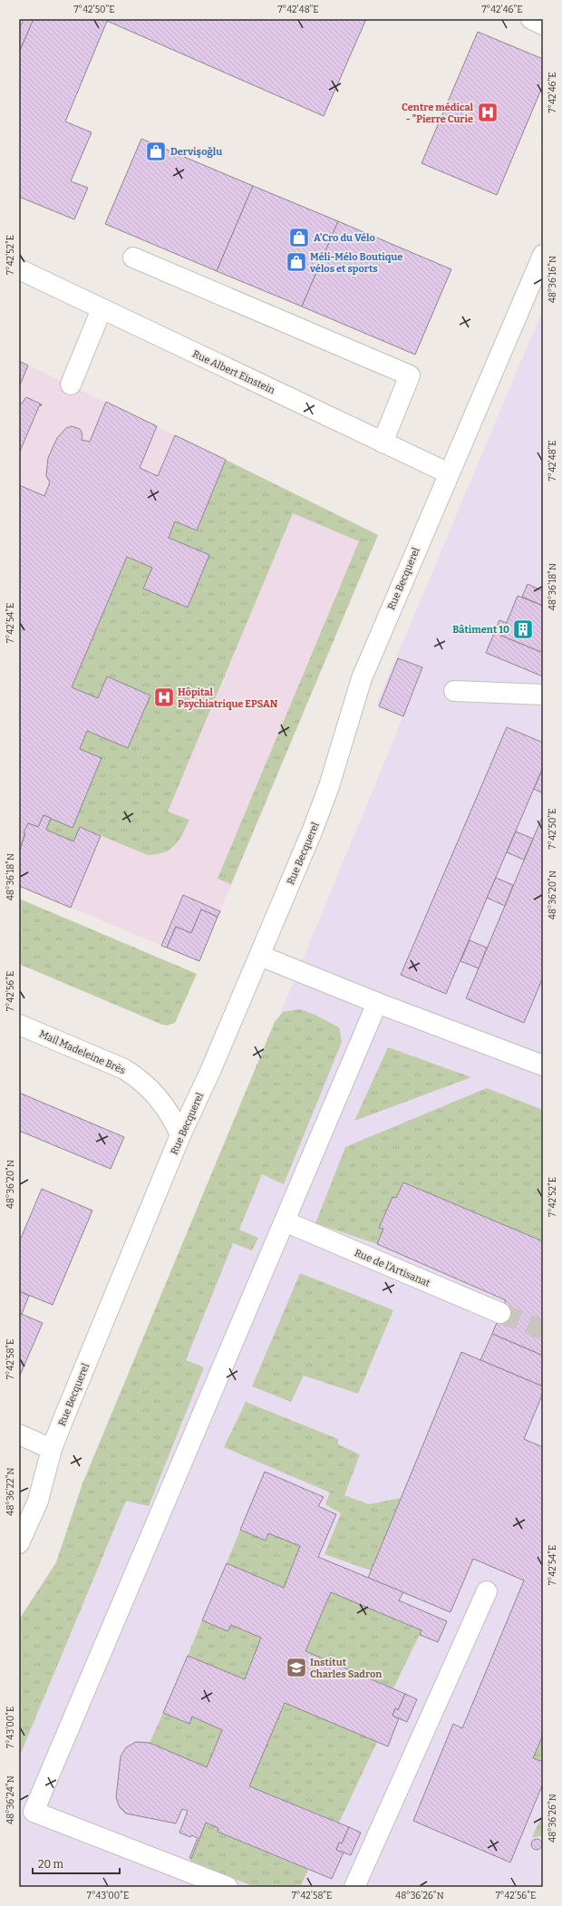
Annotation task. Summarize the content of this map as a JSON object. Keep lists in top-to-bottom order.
{
  "streets": {
    "street": [
      "Rue Albert Einstein",
      "Rue Becquerel",
      "Mail Madeleine Brès",
      "Rue de l'Artisanat"
    ]
  },
  "crossings": [
    ["Rue Albert Einstein", "Rue Becquerel"],
    ["Rue Becquerel", "Mail Madeleine Brès"]
  ],
  "places": {
    "hospital": ["Centre médical - \"Pierre Curie", "Hôpital Psychiatrique EPSAN"],
    "shop": ["Dervişoğlu", "A'Cro du Vélo", "Méli-Mélo Boutique vélos et sports"],
    "building": ["Bâtiment 10"],
    "school or university": ["Institut Charles Sadron"]
  },
  "scale_bar": "20 m",
  "coordinates": [
    "7°42'50\"E",
    "7°42'48\"E",
    "7°42'46\"E",
    "7°42'52\"E",
    "48°36'16\"N",
    "48°36'18\"N",
    "7°42'54\"E",
    "48°36'20\"N",
    "7°42'56\"E",
    "7°42'58\"E",
    "48°36'22\"N",
    "7°43'00\"E",
    "48°36'24\"N",
    "48°36'26\"N"
  ]
}
